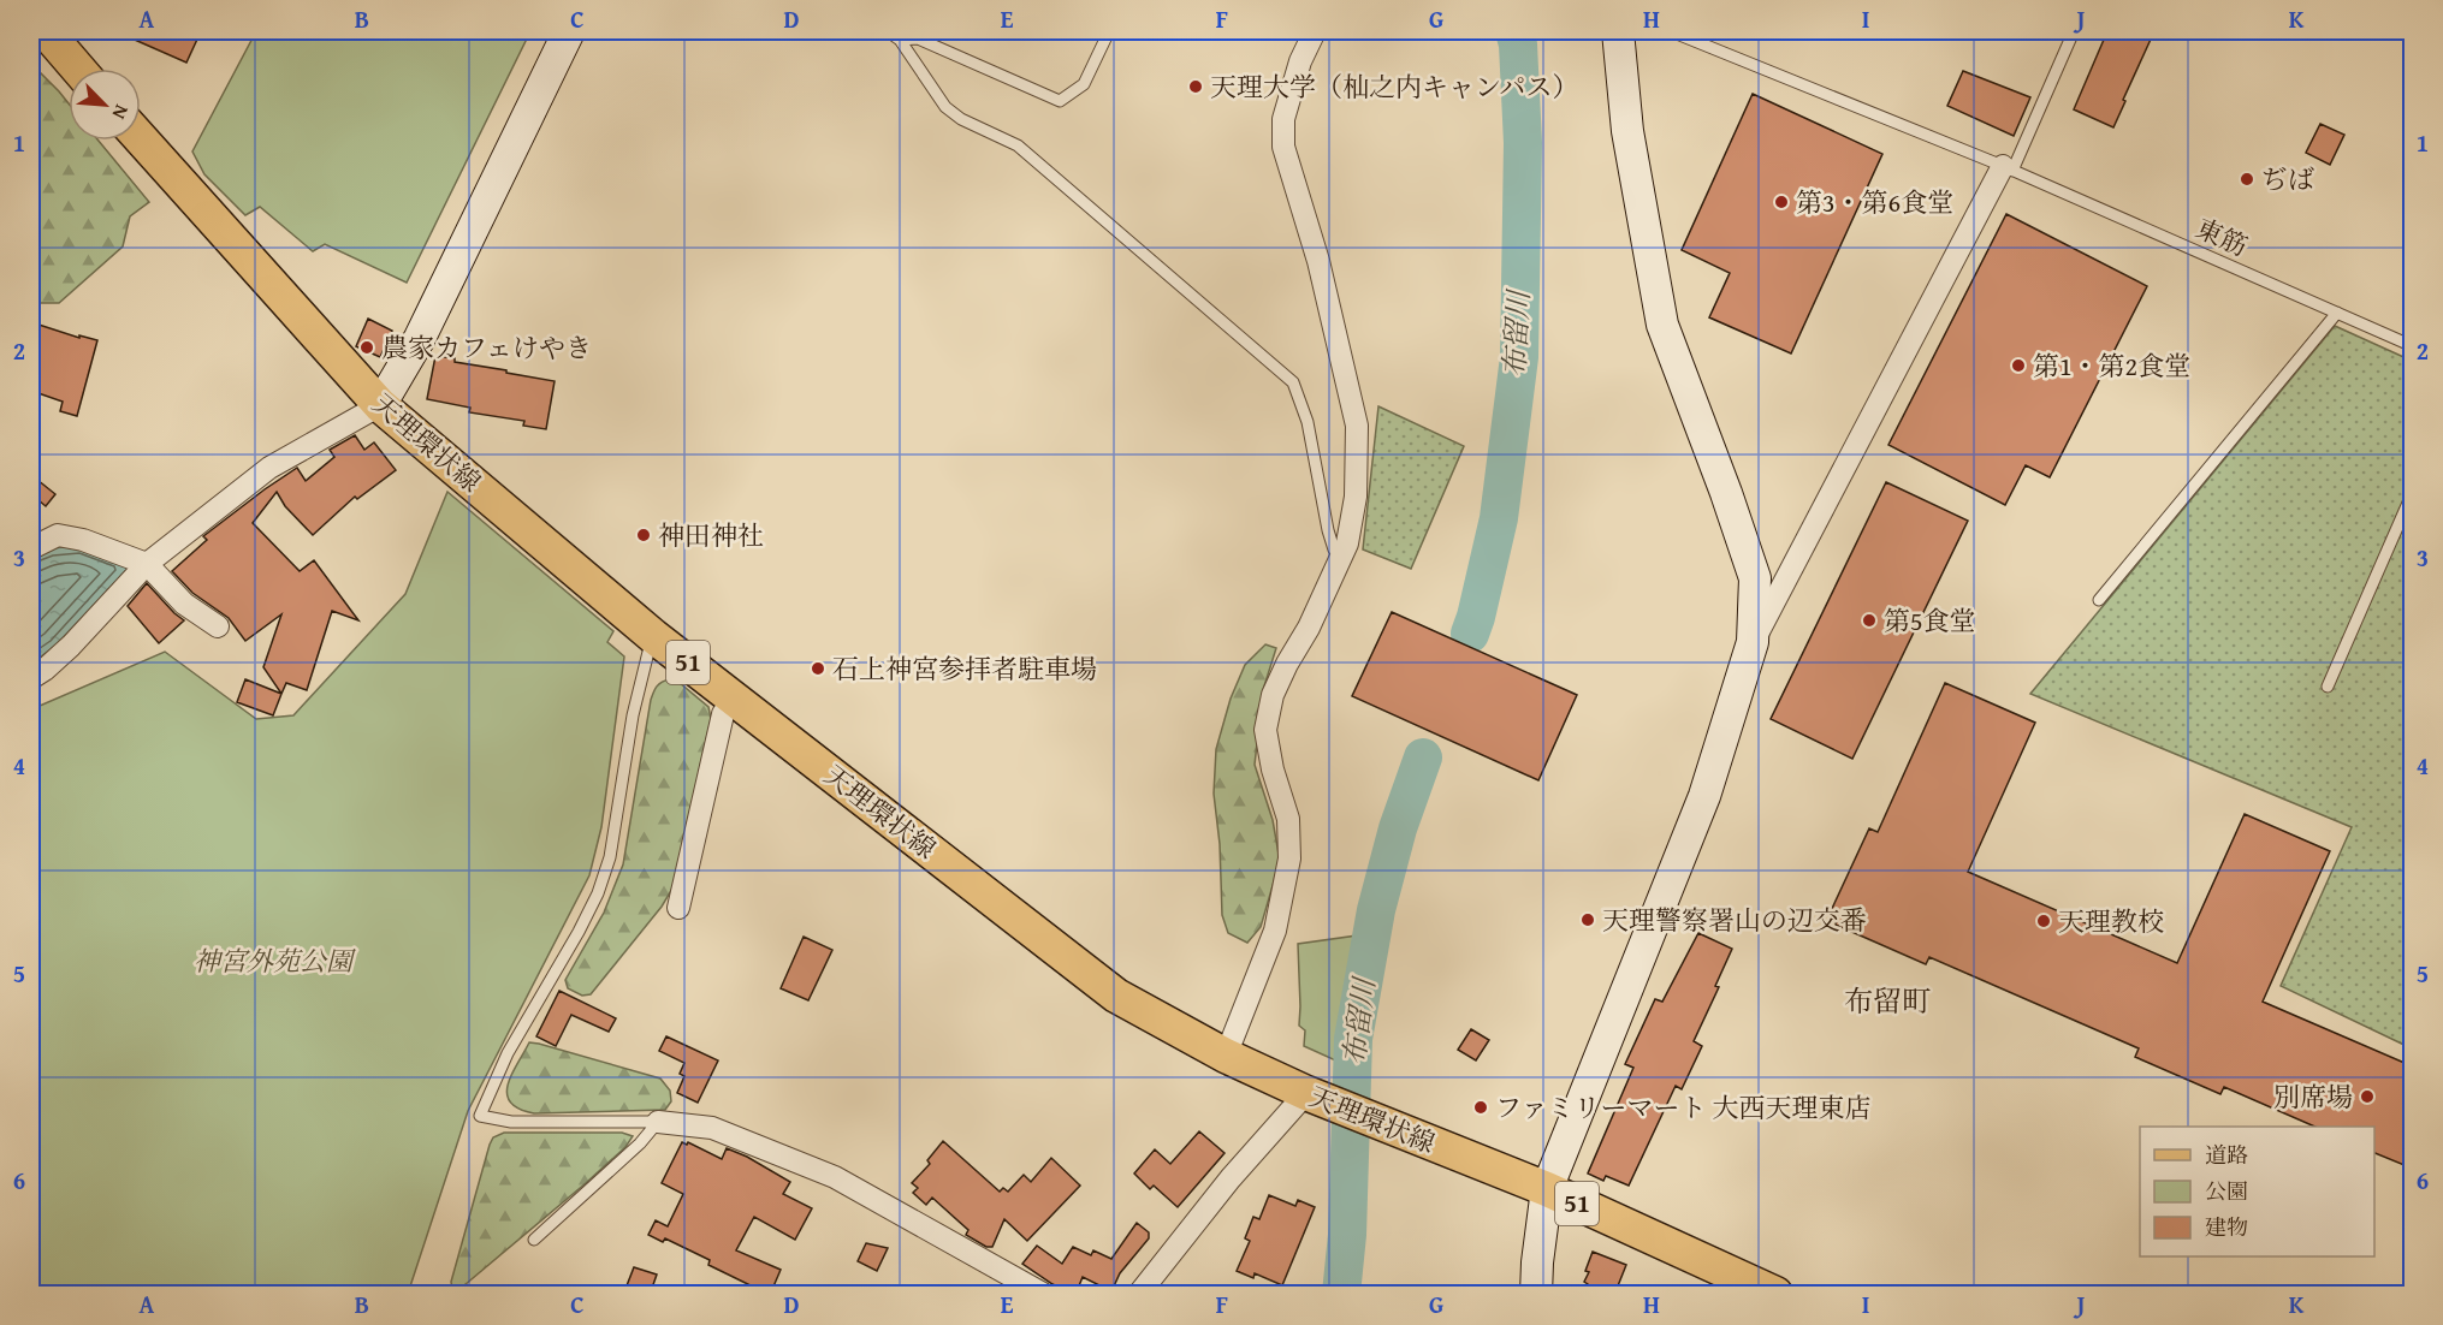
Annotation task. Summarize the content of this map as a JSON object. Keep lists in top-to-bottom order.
{
  "streets": {
    "main road": ["天理環状線", "51"],
    "lane": ["東筋"]
  },
  "districts": ["布留町"],
  "water": ["布留川"],
  "parks": ["神宮外苑公園"],
  "places": [
    "天理大学（杣之内キャンパス）",
    "ぢば",
    "第3・第6食堂",
    "農家カフェけやき",
    "第1・第2食堂",
    "神田神社",
    "第5食堂",
    "石上神宮参拝者駐車場",
    "天理警察署山の辺交番",
    "天理教校",
    "別席場",
    "ファミリーマート 大西天理東店"
  ],
  "legend": ["道路", "公園", "建物"],
  "north": "bottom right",
  "grid": {
    "columns": [
      "A",
      "B",
      "C",
      "D",
      "E",
      "F",
      "G",
      "H",
      "I",
      "J",
      "K"
    ],
    "rows": [
      "1",
      "2",
      "3",
      "4",
      "5",
      "6"
    ]
  }
}
